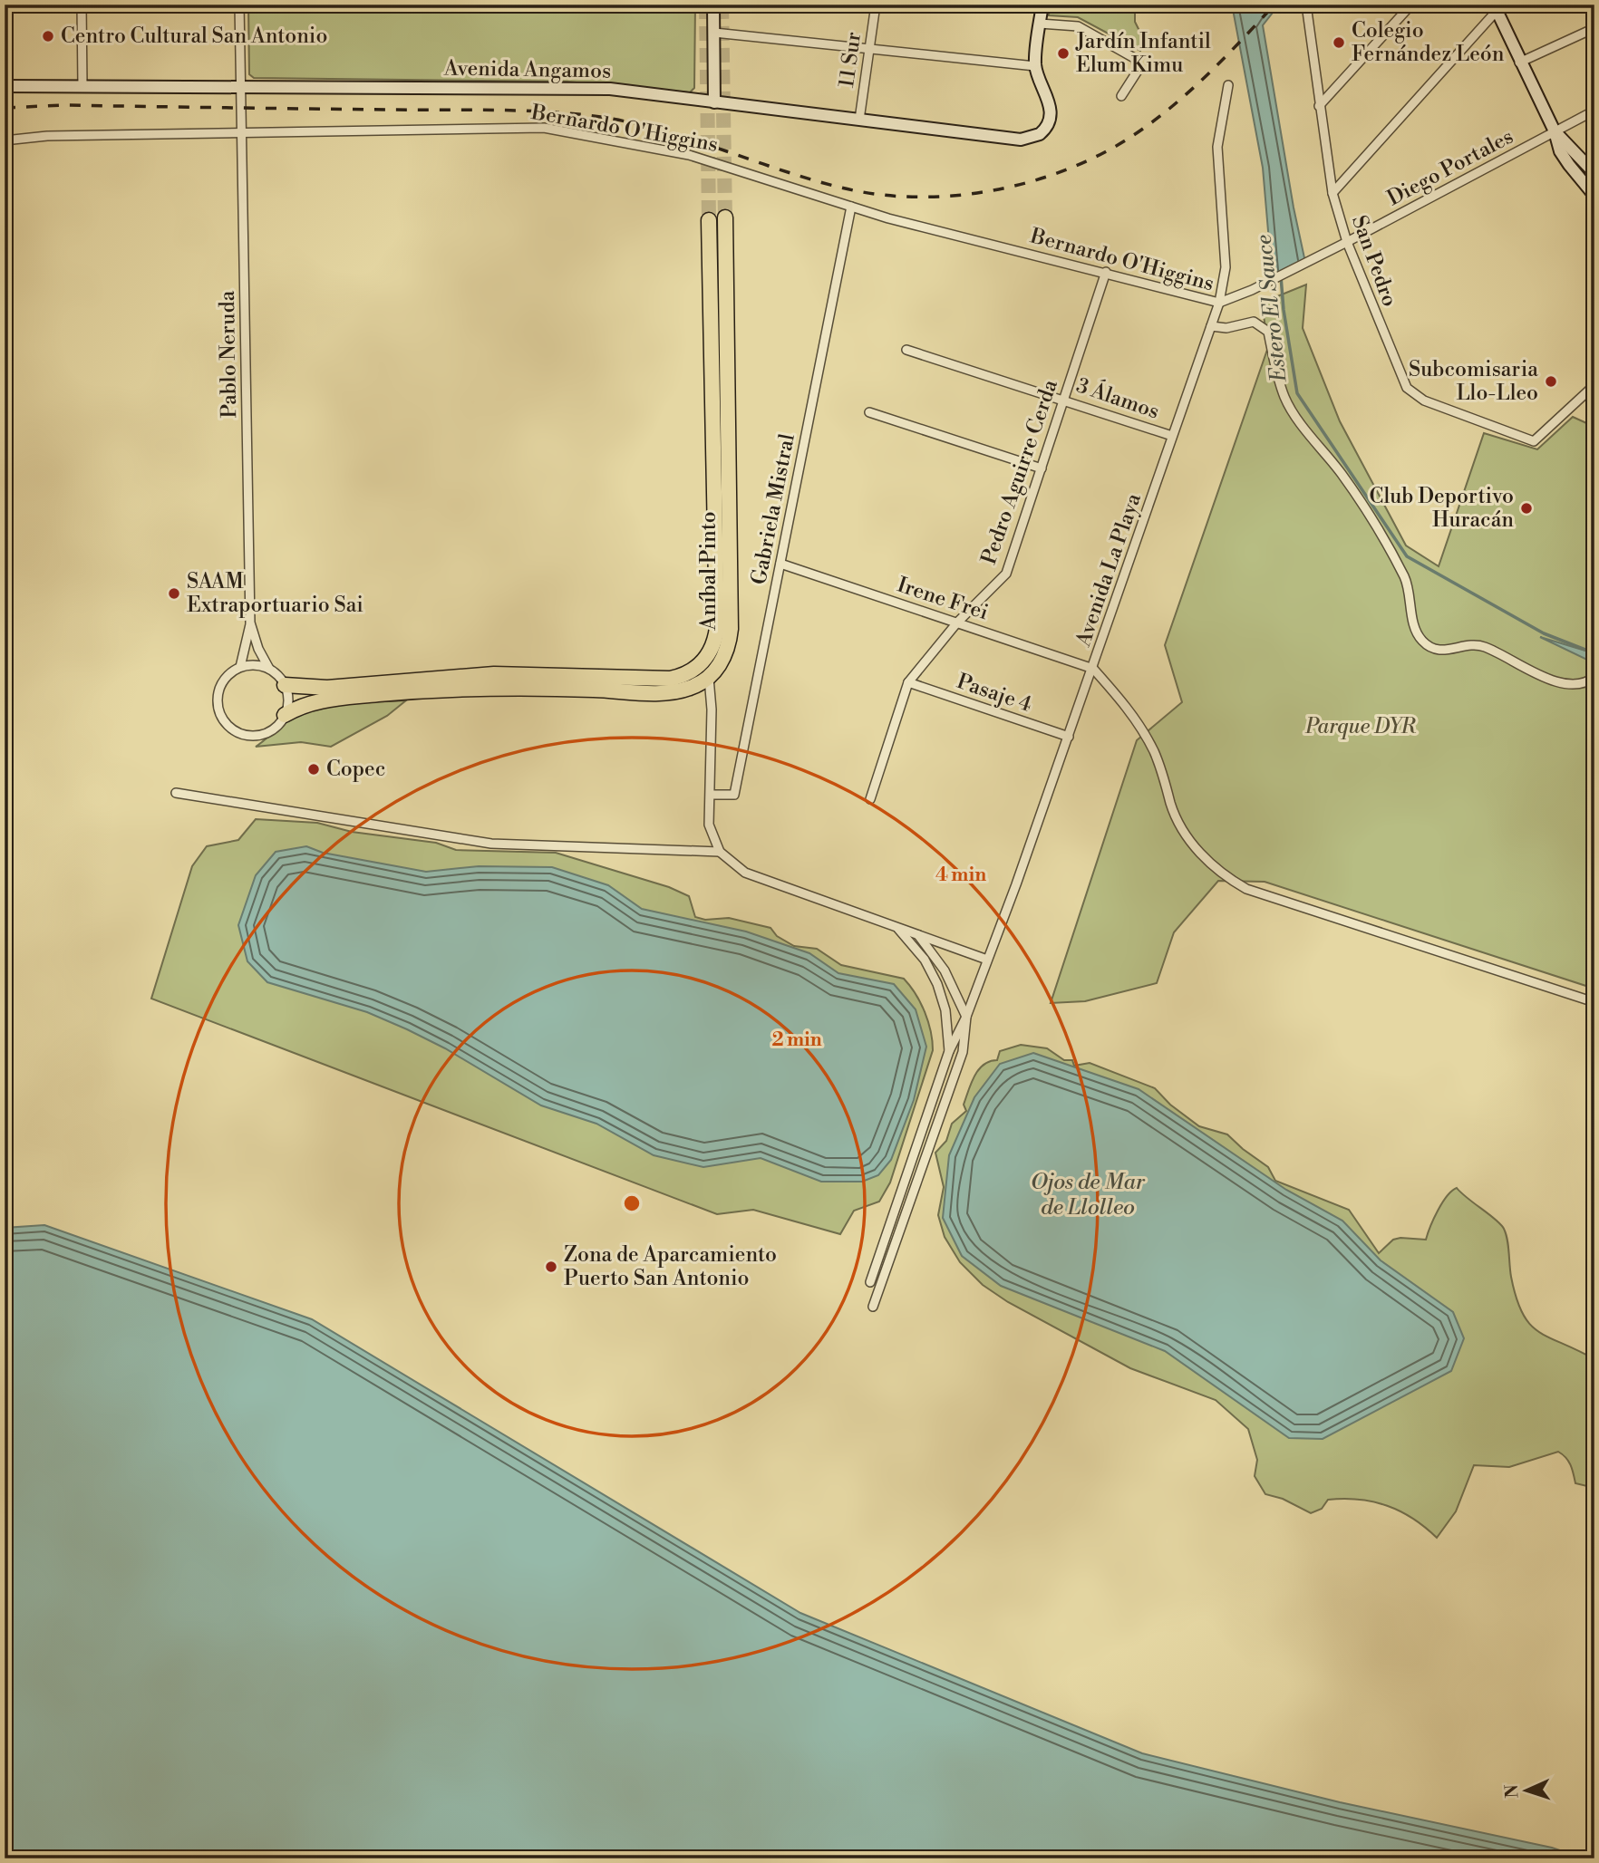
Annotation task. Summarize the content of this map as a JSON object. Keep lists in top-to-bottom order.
{
  "streets": {
    "highway": ["Aníbal Pinto"],
    "street": [
      "11 Sur",
      "Avenida Angamos",
      "Bernardo O'Higgins",
      "Diego Portales",
      "San Pedro",
      "Pablo Neruda",
      "3 Álamos",
      "Pedro Aguirre Cerda",
      "Gabriela Mistral",
      "Avenida La Playa",
      "Irene Frei",
      "Pasaje 4"
    ]
  },
  "crossings": [
    ["11 Sur", "Avenida Angamos"],
    ["Avenida Angamos", "Pablo Neruda"],
    ["Bernardo O'Higgins", "Diego Portales"],
    ["Bernardo O'Higgins", "Pablo Neruda"],
    ["Bernardo O'Higgins", "Pedro Aguirre Cerda"],
    ["Bernardo O'Higgins", "Gabriela Mistral"],
    ["Bernardo O'Higgins", "Avenida La Playa"],
    ["Diego Portales", "San Pedro"],
    ["Diego Portales", "Avenida La Playa"],
    ["Pablo Neruda", "Aníbal Pinto"],
    ["3 Álamos", "Pedro Aguirre Cerda"],
    ["3 Álamos", "Avenida La Playa"],
    ["Pedro Aguirre Cerda", "Irene Frei"],
    ["Pedro Aguirre Cerda", "Pasaje 4"],
    ["Gabriela Mistral", "Irene Frei"],
    ["Avenida La Playa", "Irene Frei"],
    ["Avenida La Playa", "Pasaje 4"]
  ],
  "water": ["Estero El Sauce", "Ojos de Mar de Llolleo"],
  "parks": ["Parque DYR"],
  "places": [
    "Centro Cultural San Antonio",
    "Colegio Fernández León",
    "Jardín Infantil Elum Kimu",
    "Subcomisaria Llo-Lleo",
    "Club Deportivo Huracán",
    "SAAM Extraportuario Sai",
    "Copec",
    "Zona de Aparcamiento Puerto San Antonio"
  ],
  "north": "left",
  "rings": ["4 min", "2 min"]
}
